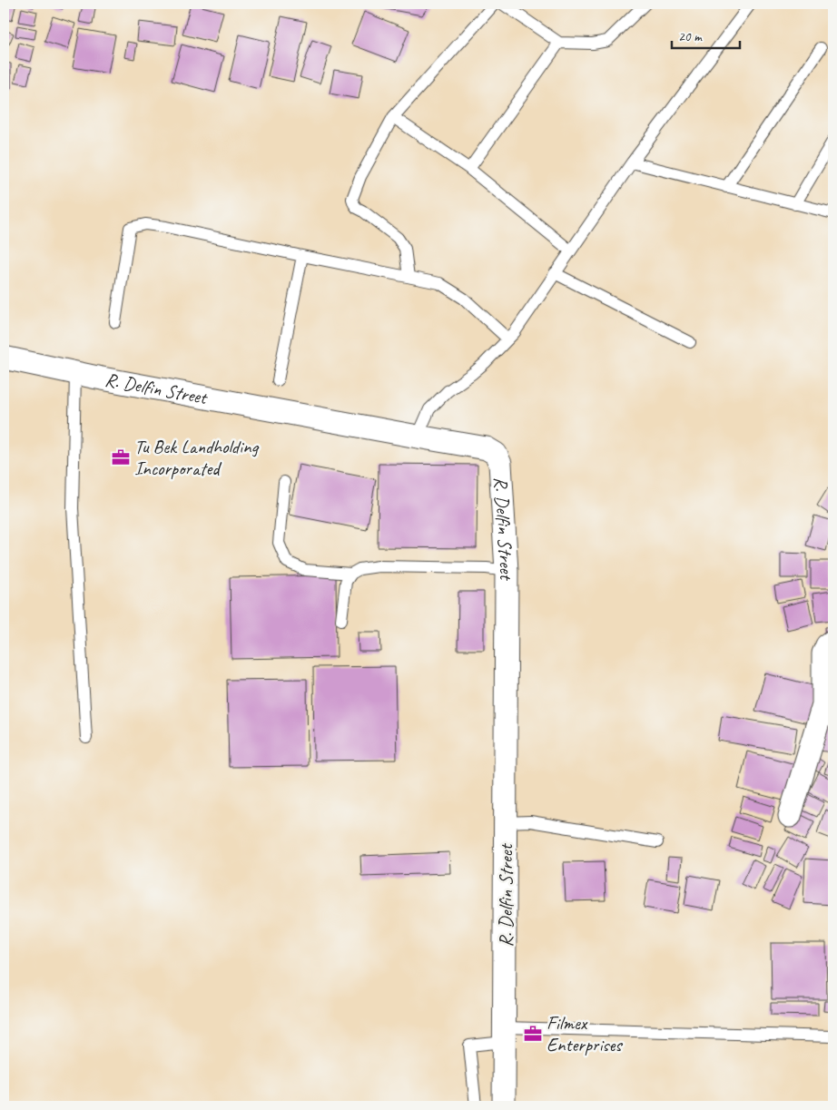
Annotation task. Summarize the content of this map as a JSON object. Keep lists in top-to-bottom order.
{
  "streets": {
    "street": ["R. Delfin Street"]
  },
  "places": {
    "office": ["Tu Bek Landholding Incorporated", "Filmex Enterprises"]
  },
  "scale_bar": "20 m"
}
